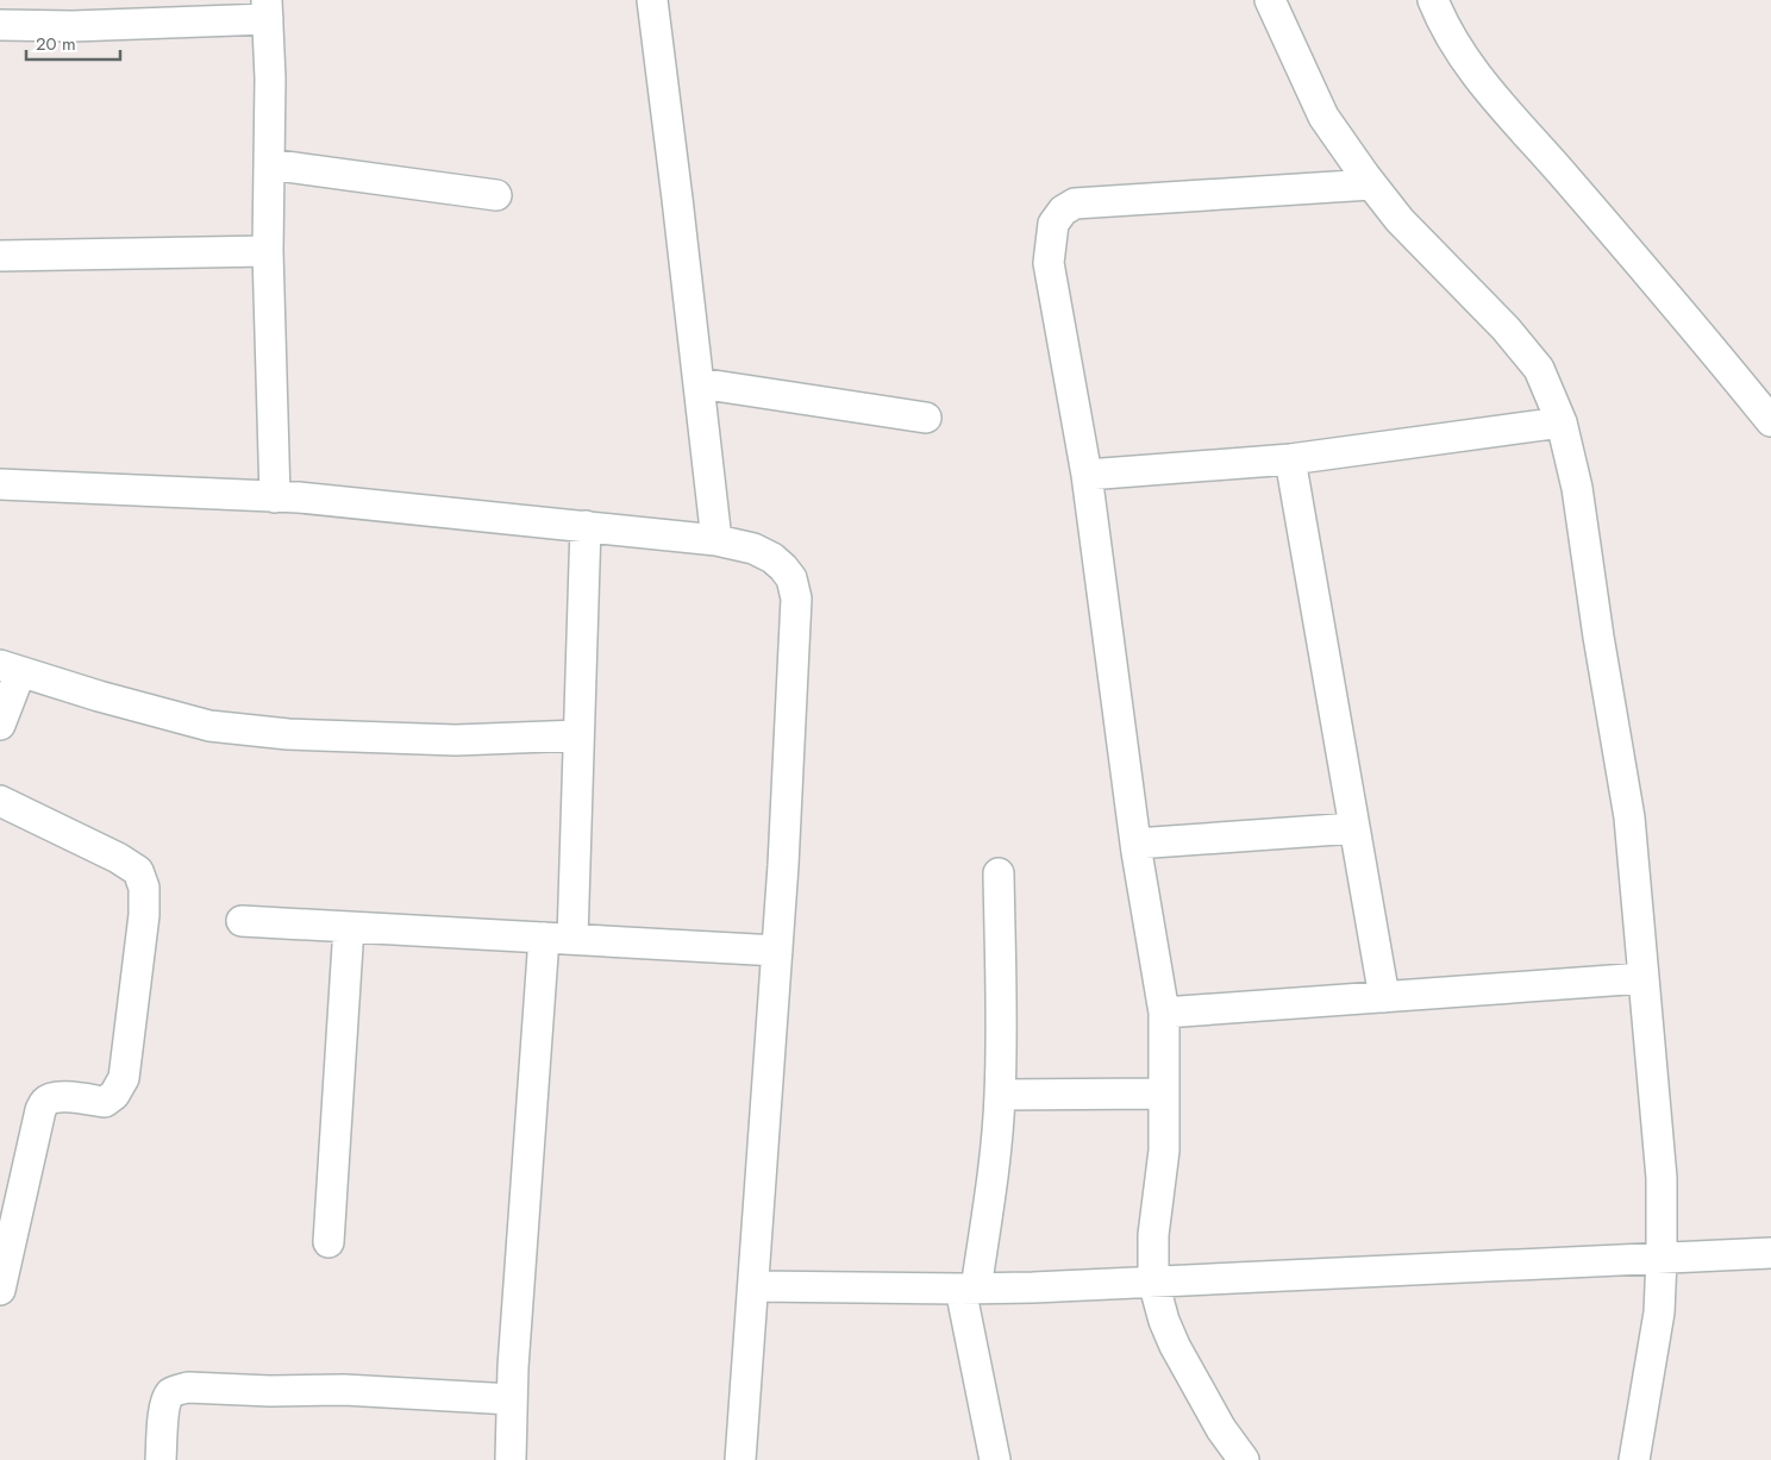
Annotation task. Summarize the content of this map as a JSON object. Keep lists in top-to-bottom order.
{
  "scale_bar": "20 m"
}
